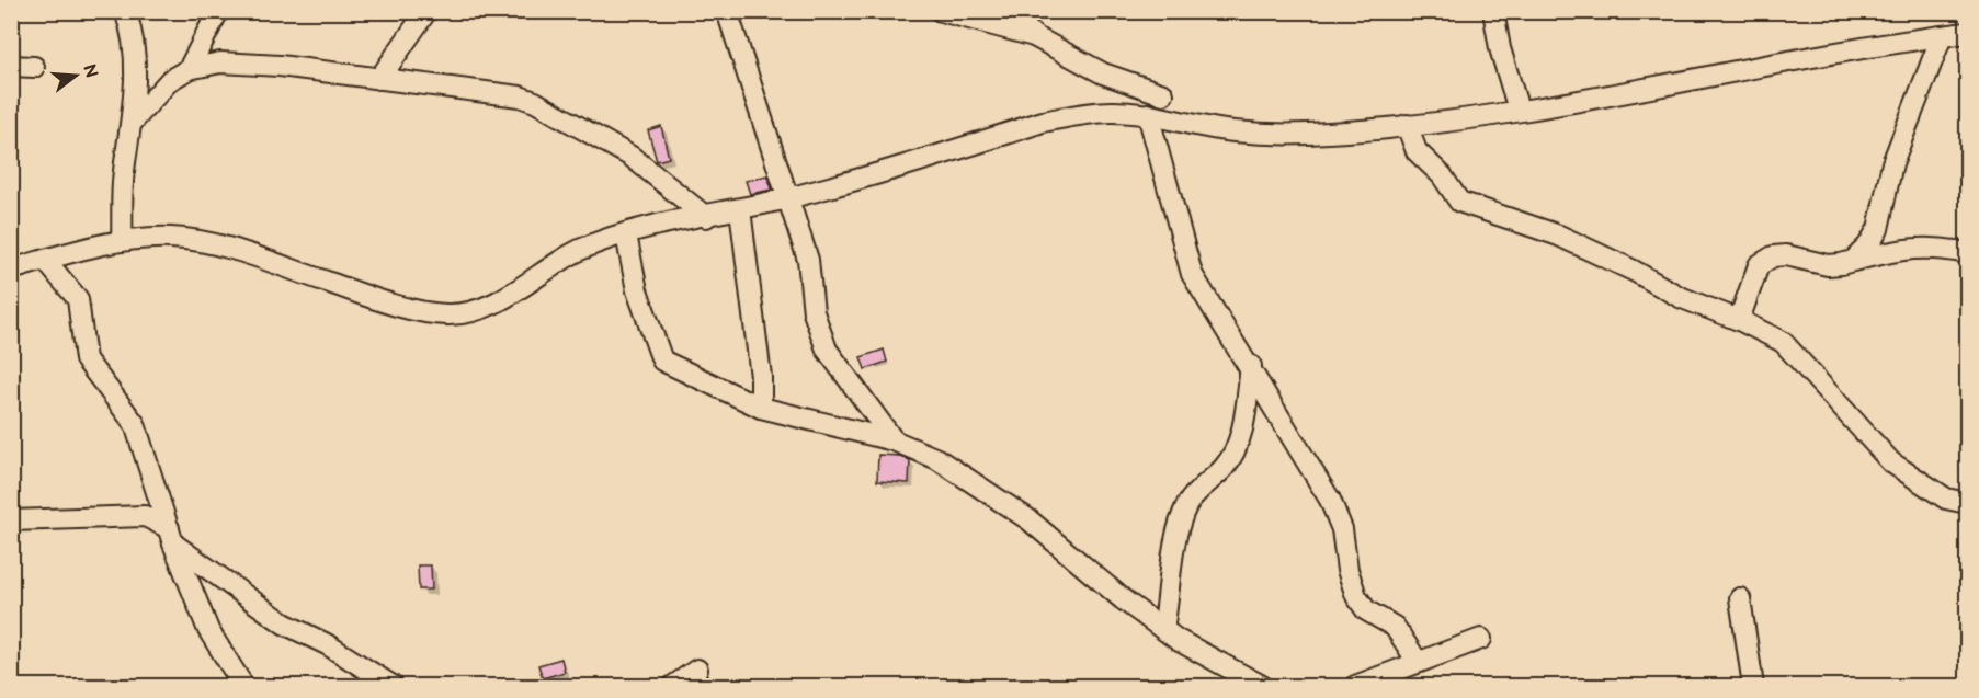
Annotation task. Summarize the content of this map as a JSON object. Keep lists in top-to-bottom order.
{
  "north": "right"
}
